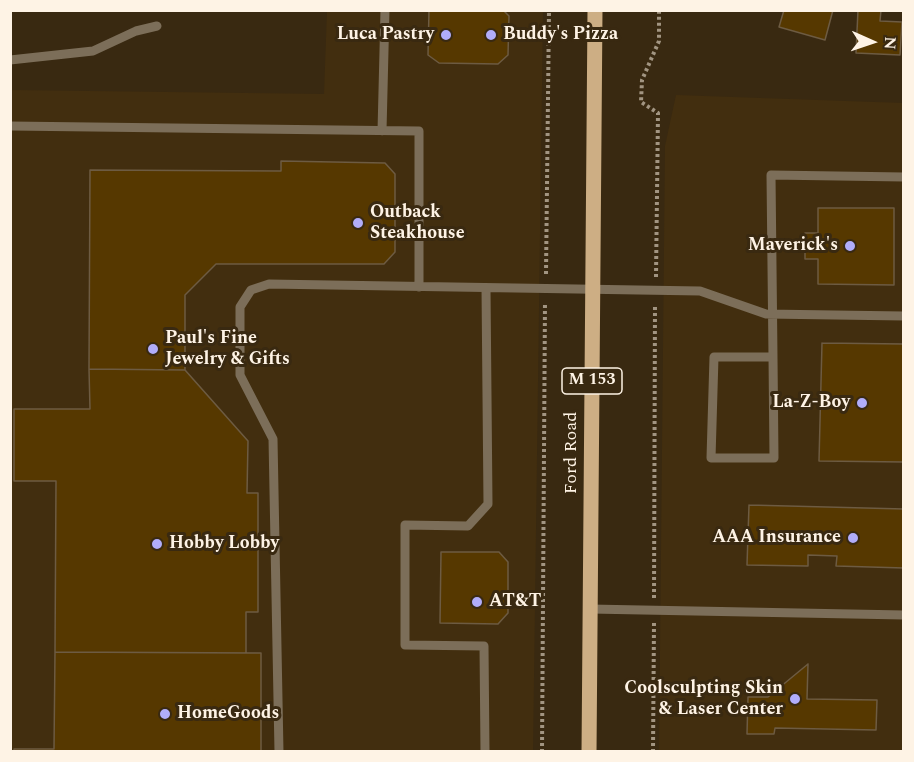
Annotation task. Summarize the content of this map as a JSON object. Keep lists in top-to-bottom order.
{
  "streets": {
    "main road": ["M 153", "Ford Road"]
  },
  "places": [
    "Luca Pastry",
    "Buddy's Pizza",
    "Outback Steakhouse",
    "Maverick's",
    "Paul's Fine Jewelry & Gifts",
    "La-Z-Boy",
    "AAA Insurance",
    "Hobby Lobby",
    "AT&T",
    "Coolsculpting Skin & Laser Center",
    "HomeGoods"
  ],
  "north": "right"
}
